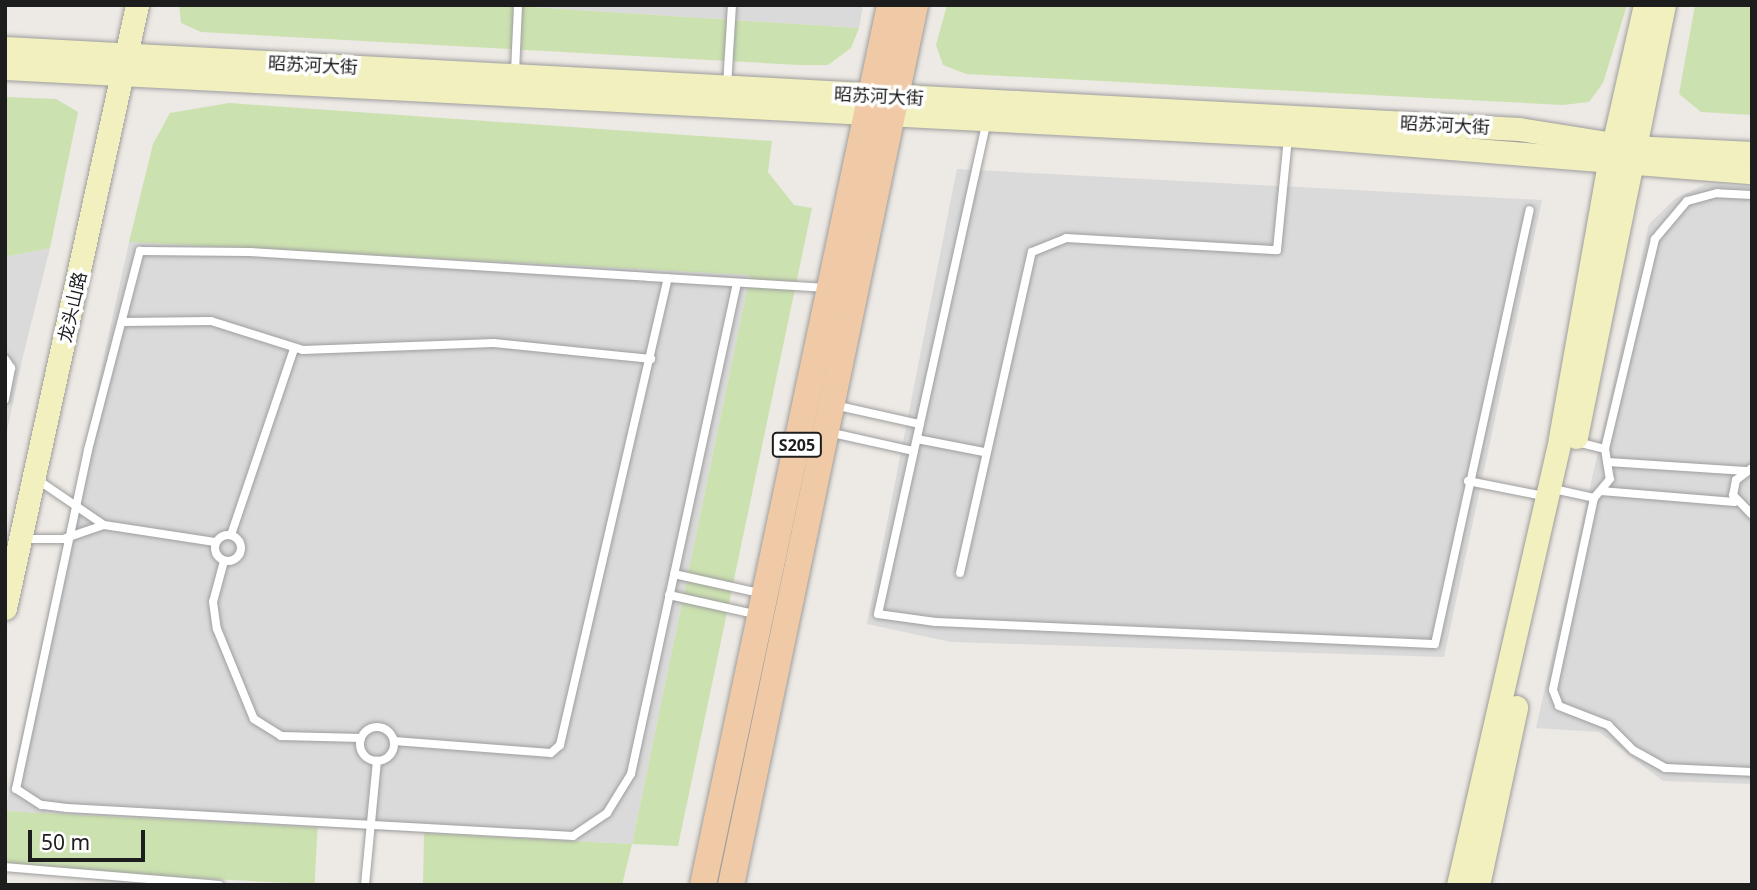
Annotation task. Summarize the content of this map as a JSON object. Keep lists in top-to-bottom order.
{
  "streets": {
    "main road": ["S205"],
    "street": ["昭苏河大街", "龙头山路"]
  },
  "crossings": [
    ["昭苏河大街", "龙头山路"],
    ["昭苏河大街", "S205"]
  ],
  "scale_bar": "50 m"
}
